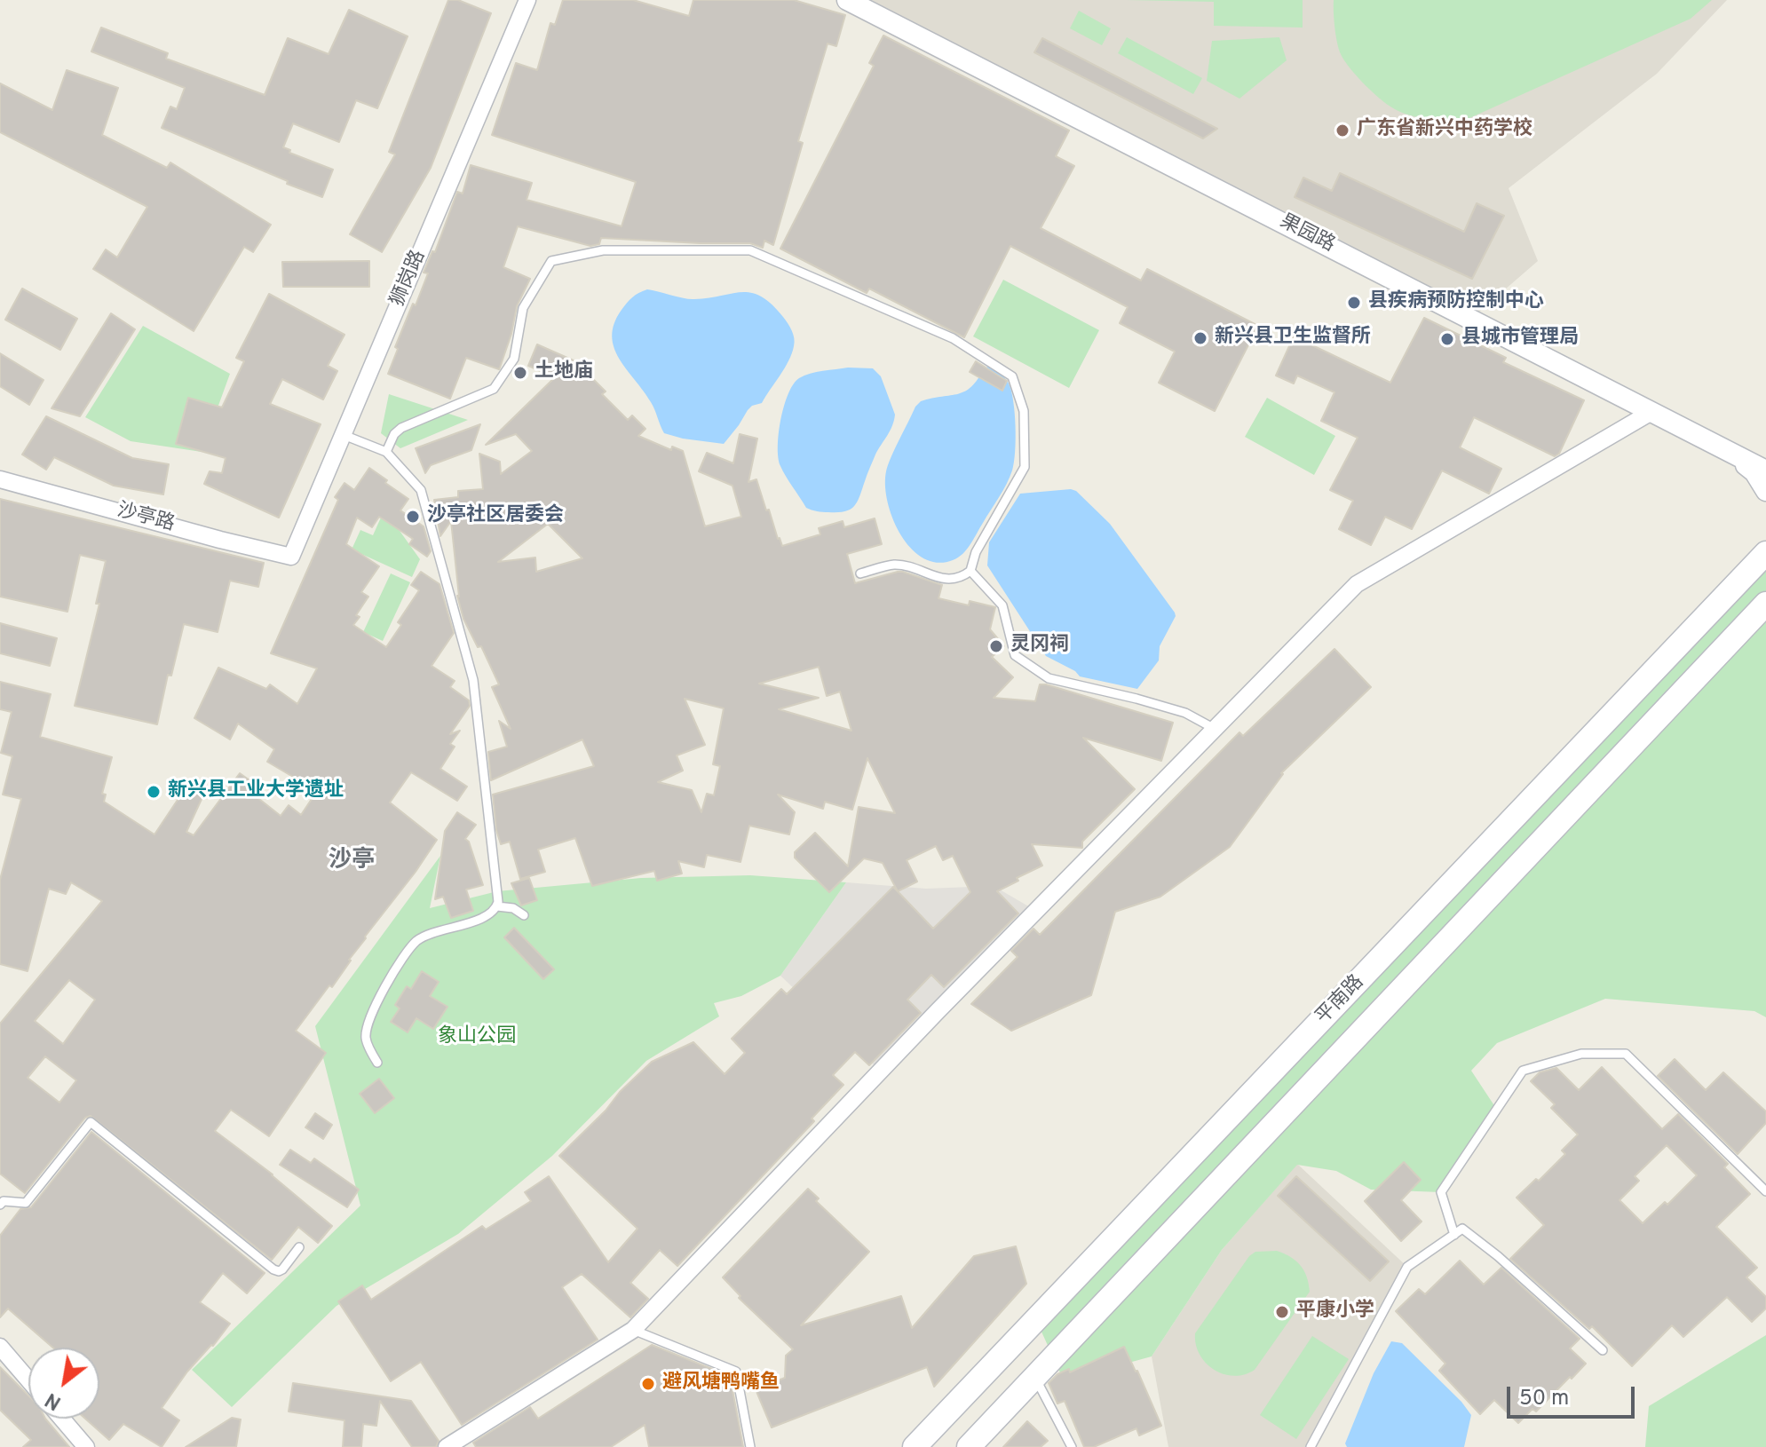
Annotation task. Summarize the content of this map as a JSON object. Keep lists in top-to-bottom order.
{
  "streets": {
    "main road": ["平南路"],
    "street": ["果园路", "狮岗路", "沙亭路"]
  },
  "crossings": [
    ["狮岗路", "沙亭路"]
  ],
  "districts": ["沙亭"],
  "parks": ["象山公园"],
  "places": [
    "广东省新兴中药学校",
    "县疾病预防控制中心",
    "新兴县卫生监督所",
    "县城市管理局",
    "土地庙",
    "沙亭社区居委会",
    "灵冈祠",
    "新兴县工业大学遗址",
    "平康小学",
    "避风塘鸭嘴鱼"
  ],
  "scale_bar": "50 m",
  "north": "bottom left"
}
